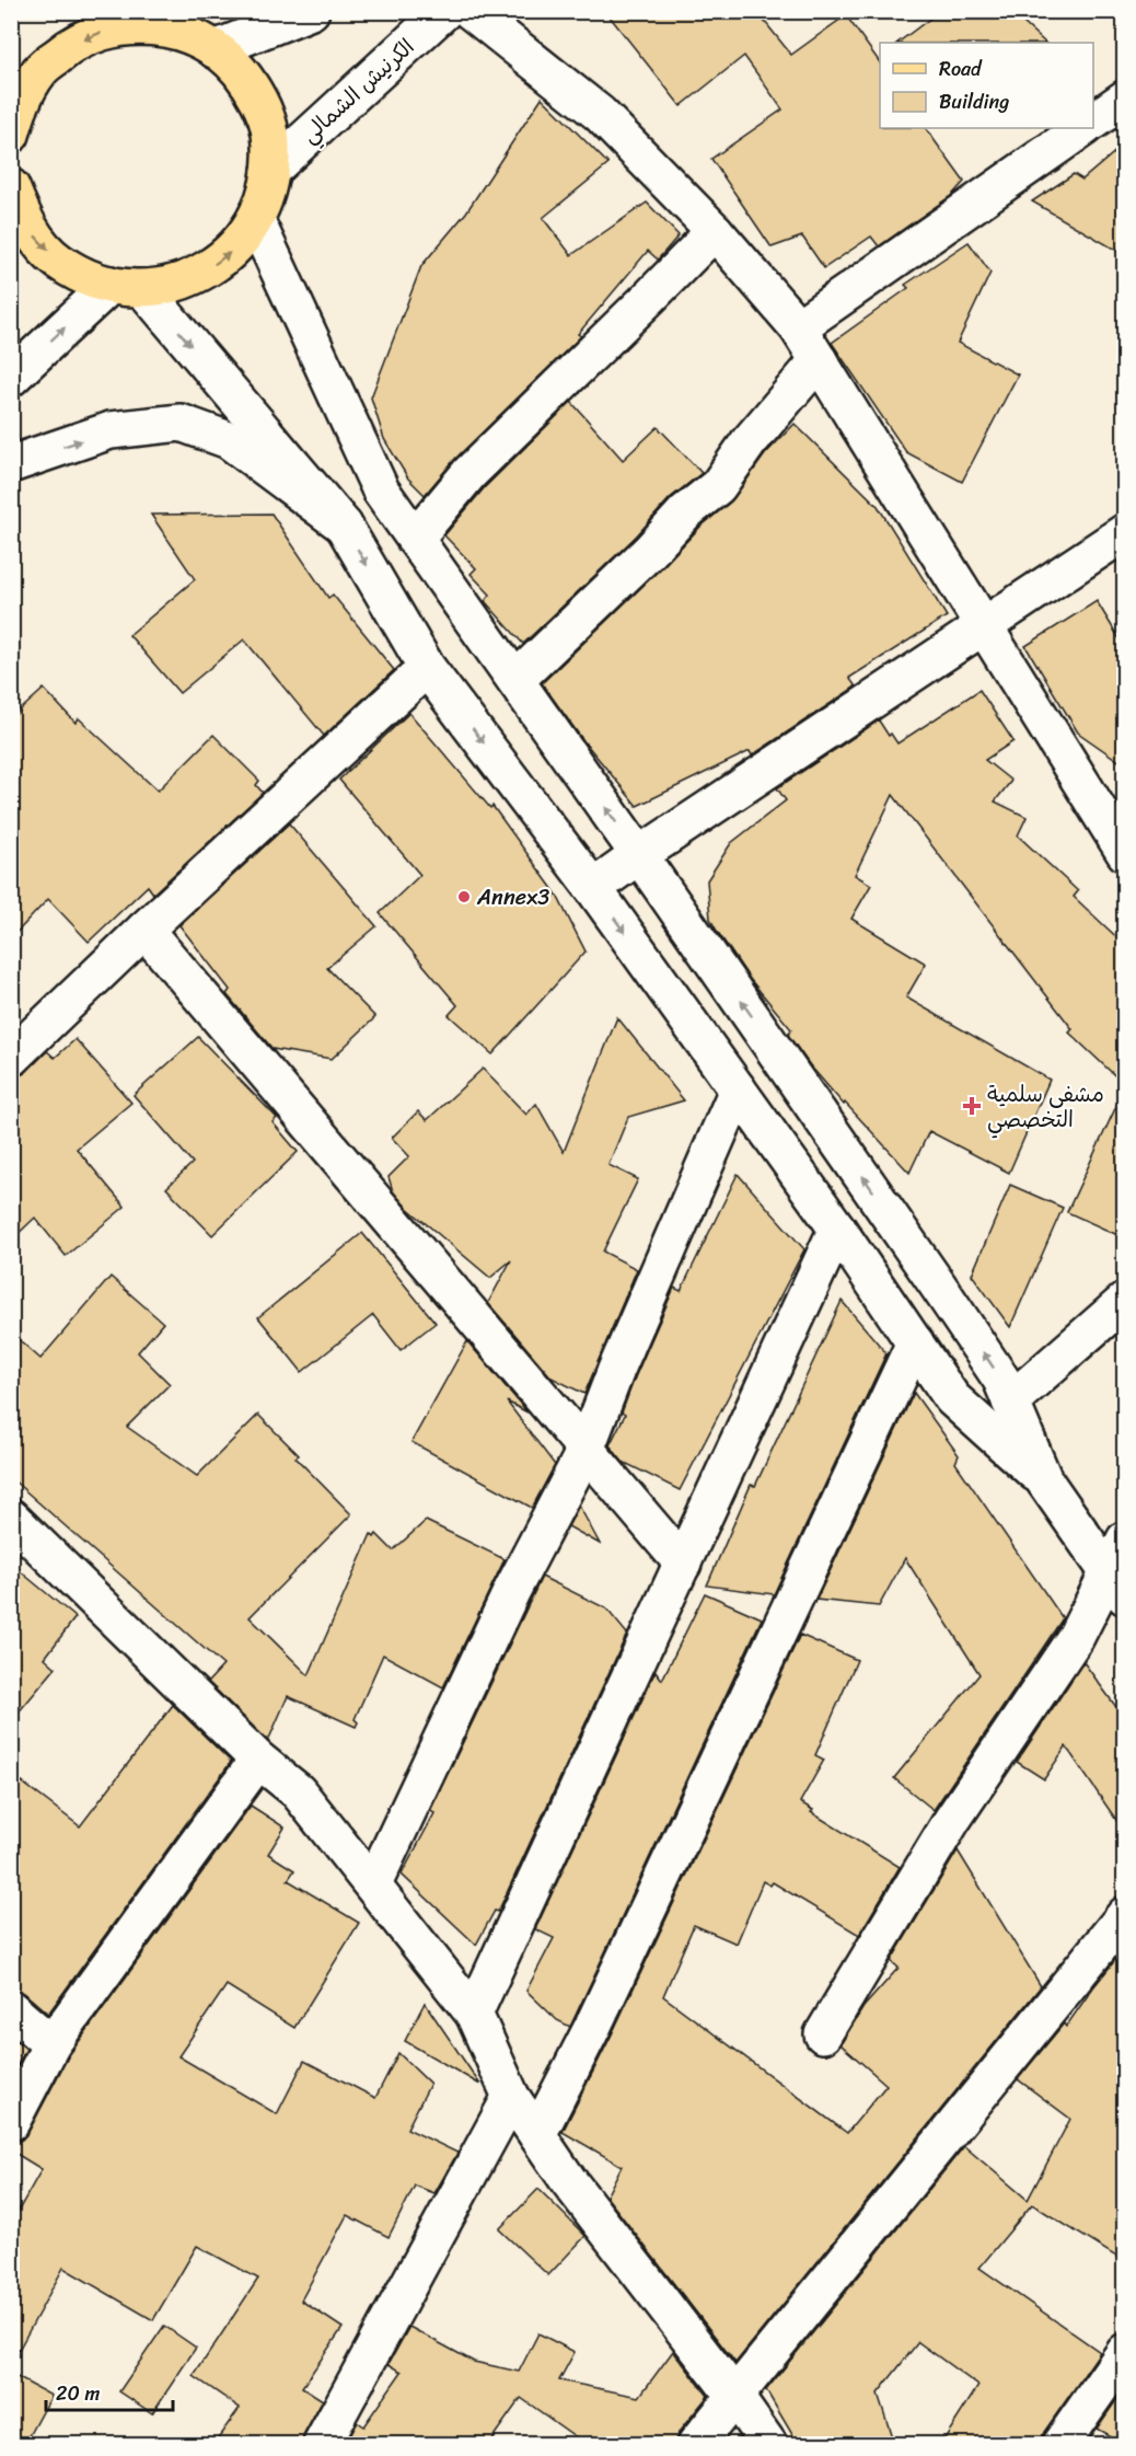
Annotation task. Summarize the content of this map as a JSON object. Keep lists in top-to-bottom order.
{
  "streets": {
    "street": ["الكرنيش الشمالي"]
  },
  "places": {
    "other": ["Annex3"],
    "health": ["مشفى سلمية التخصصي"]
  },
  "legend": ["Road", "Building"],
  "scale_bar": "20 m"
}
